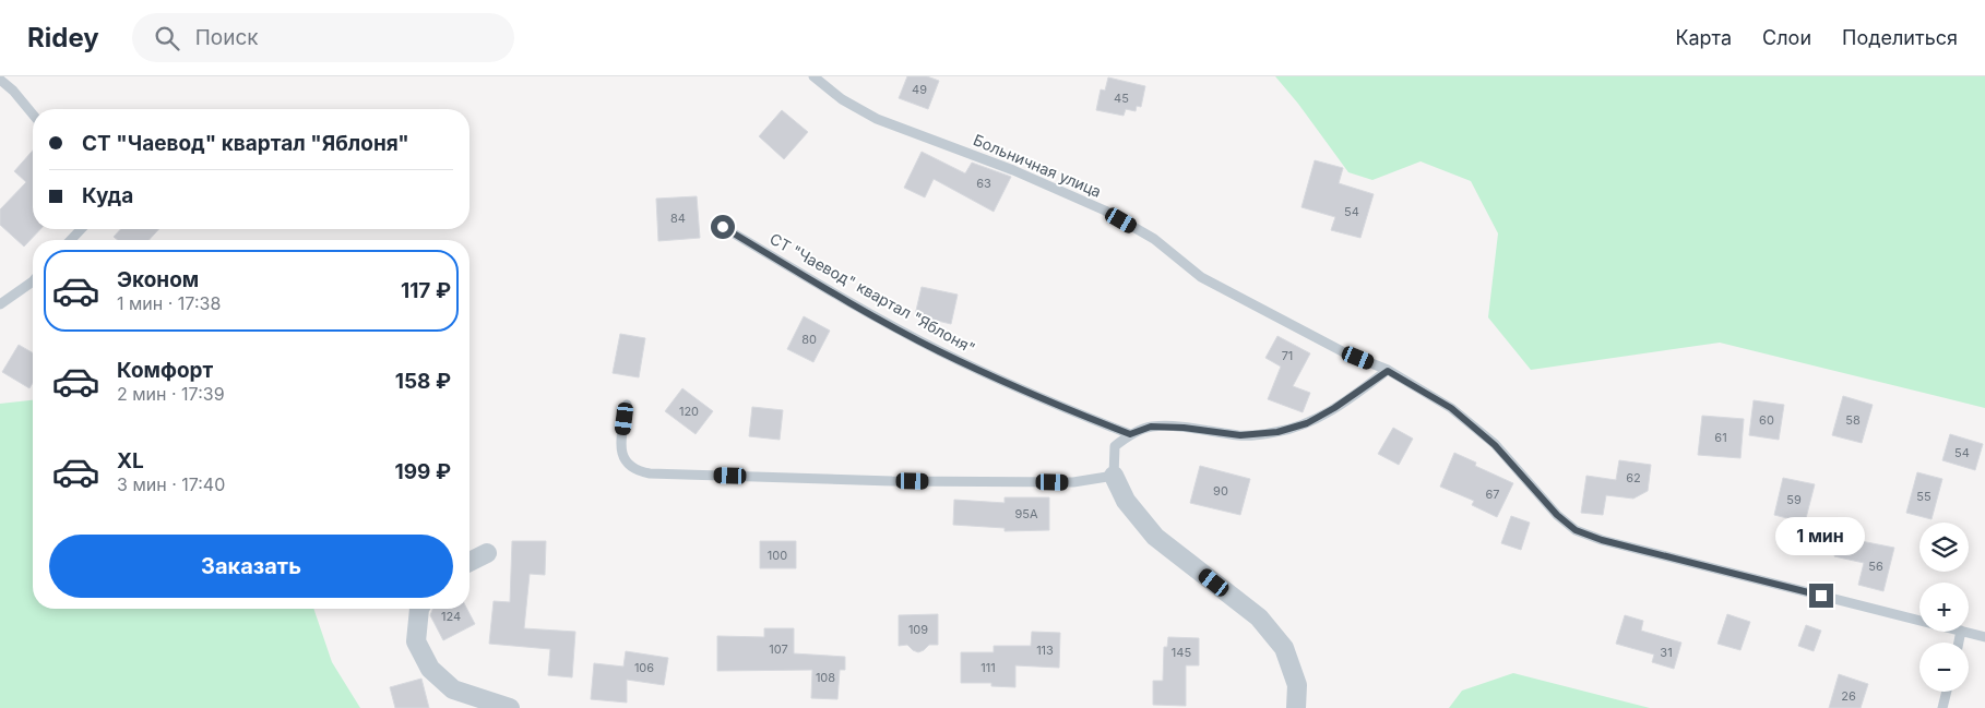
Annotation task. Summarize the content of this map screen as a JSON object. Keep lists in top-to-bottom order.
{
  "streets": {
    "lane": ["Больничная улица", "СТ \"Чаевод\" квартал \"Яблоня\""]
  },
  "house_numbers": [
    "49",
    "45",
    "63",
    "54",
    "84",
    "80",
    "71",
    "120",
    "60",
    "58",
    "61",
    "54",
    "62",
    "90",
    "67",
    "55",
    "59",
    "95А",
    "100",
    "56",
    "124",
    "109",
    "107",
    "113",
    "145",
    "31",
    "106",
    "111",
    "108",
    "26"
  ],
  "page": {
    "header": "Ridey",
    "search": "Поиск",
    "nav": ["Карта", "Слои", "Поделиться"],
    "banner": ["СТ \"Чаевод\" квартал \"Яблоня\"", "Куда"],
    "list": [
      {
        "name": "Эконом",
        "note": "1 мин · 17:38",
        "value": "117 ₽"
      },
      {
        "name": "Комфорт",
        "note": "2 мин · 17:39",
        "value": "158 ₽"
      },
      {
        "name": "XL",
        "note": "3 мин · 17:40",
        "value": "199 ₽"
      }
    ],
    "bubble": "1 мин",
    "map_buttons": ["+", "−"],
    "buttons": "Заказать"
  }
}
